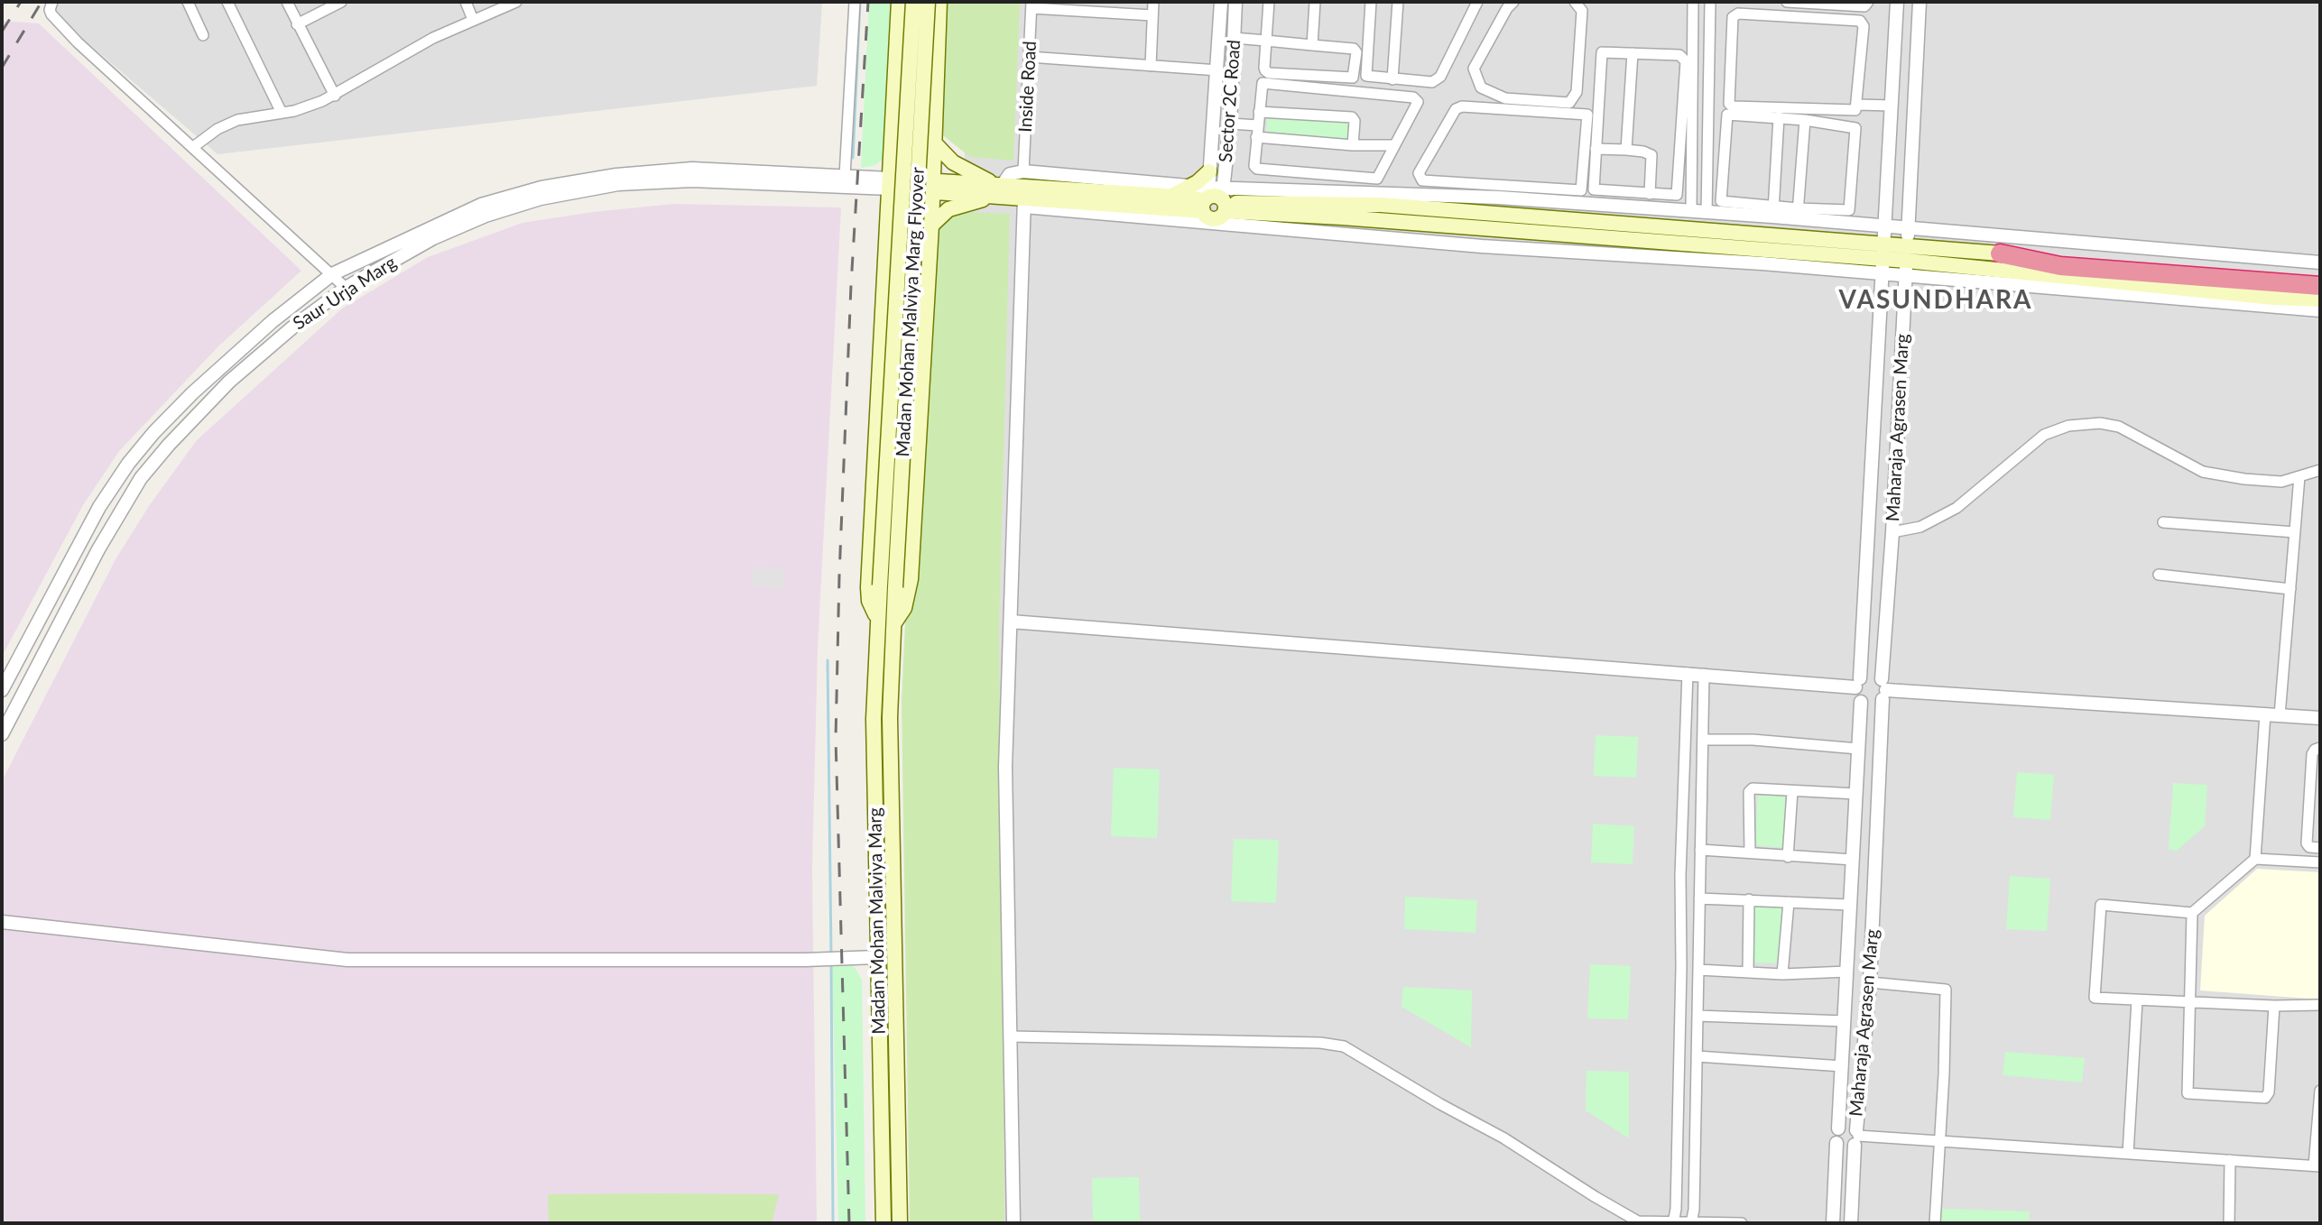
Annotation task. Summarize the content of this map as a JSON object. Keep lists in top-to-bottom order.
{
  "streets": {
    "main road": ["Madan Mohan Malviya Marg Flyover", "Madan Mohan Malviya Marg"],
    "street": [
      "Inside Road",
      "Sector 2C Road",
      "Saur Urja Marg",
      "Maharaja Agrasen Marg"
    ]
  },
  "crossings": [
    ["Madan Mohan Malviya Marg Flyover", "Madan Mohan Malviya Marg"]
  ],
  "districts": ["VASUNDHARA"]
}
